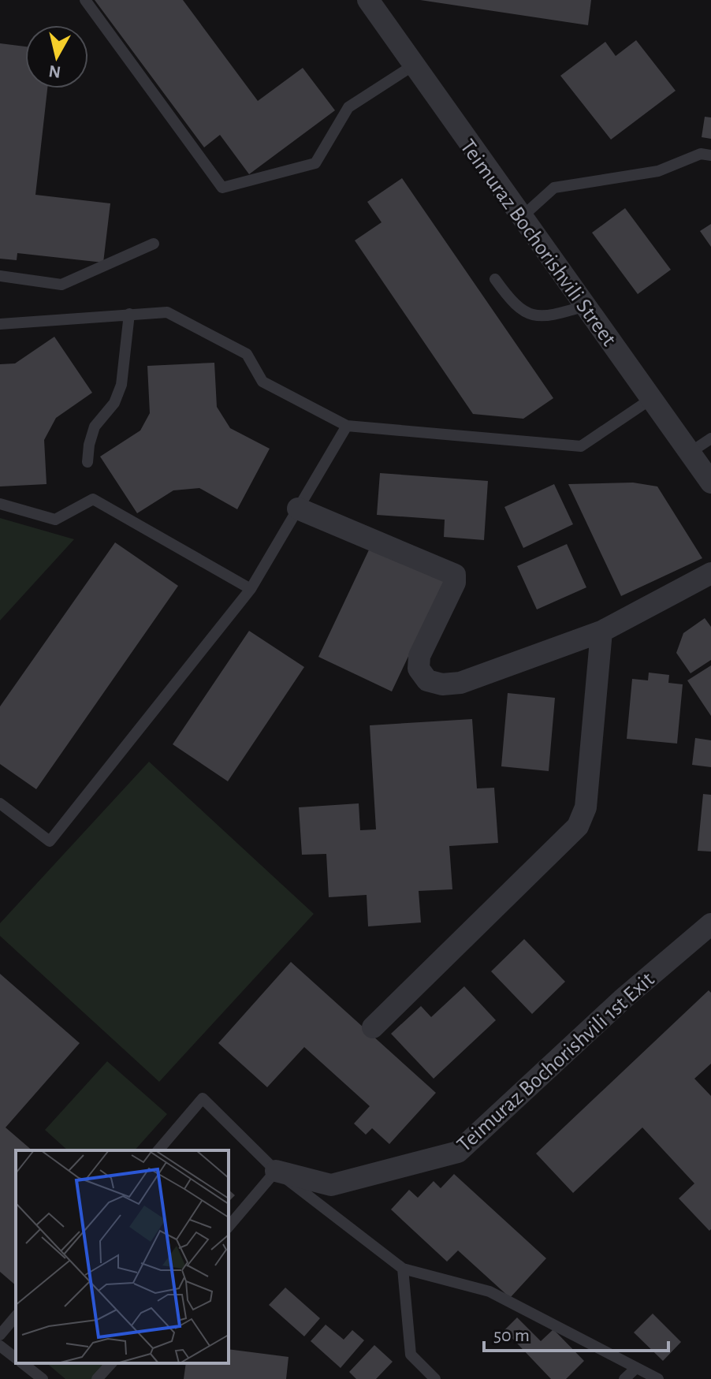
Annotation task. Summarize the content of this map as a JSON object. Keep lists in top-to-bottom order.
{
  "streets": {
    "street": ["Teimuraz Bochorishvili Street", "Teimuraz Bochorishvili 1st Exit"]
  },
  "scale_bar": "50 m",
  "north": "bottom"
}
